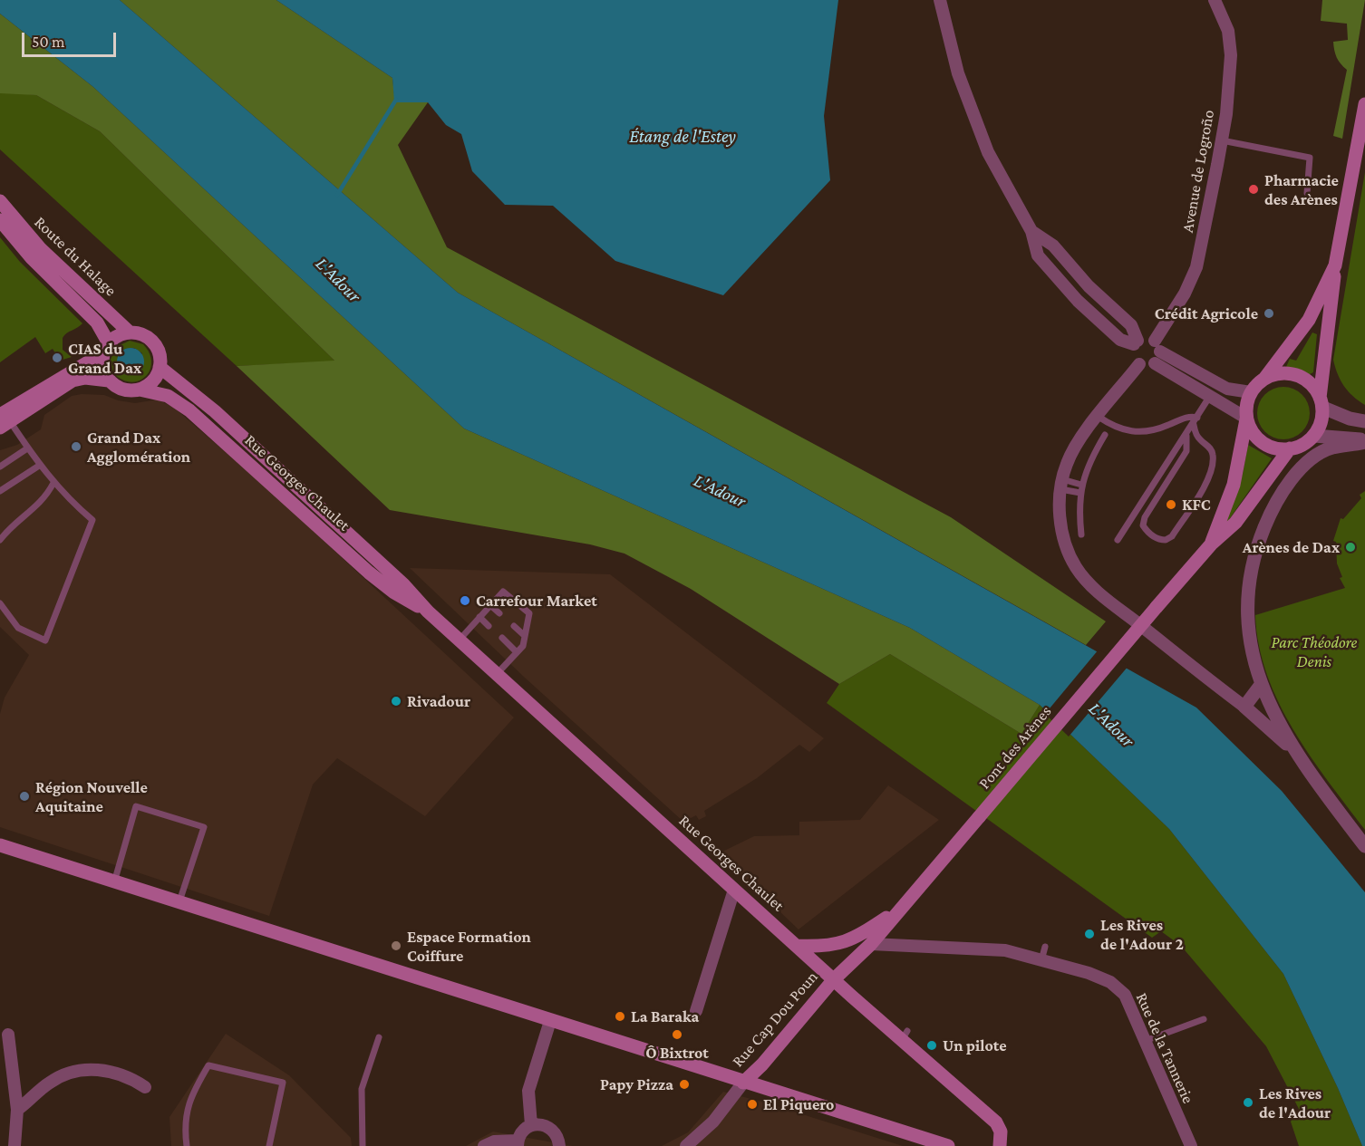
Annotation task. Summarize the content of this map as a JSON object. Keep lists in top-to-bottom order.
{
  "streets": {
    "main road": [
      "Route du Halage",
      "Rue Georges Chaulet",
      "Pont des Arènes",
      "Rue Cap Dou Poun"
    ],
    "street": ["Avenue de Logroño", "Rue de la Tannerie"]
  },
  "crossings": [
    ["Route du Halage", "Rue Georges Chaulet"],
    ["Rue Georges Chaulet", "Rue Cap Dou Poun"],
    ["Pont des Arènes", "Rue Cap Dou Poun"],
    ["Rue Cap Dou Poun", "Rue de la Tannerie"]
  ],
  "water": ["Étang de l'Estey", "L'Adour"],
  "parks": ["Parc Théodore Denis"],
  "places": [
    "Pharmacie des Arènes",
    "Crédit Agricole",
    "CIAS du Grand Dax",
    "Grand Dax Agglomération",
    "KFC",
    "Arènes de Dax",
    "Carrefour Market",
    "Rivadour",
    "Région Nouvelle Aquitaine",
    "Les Rives de l'Adour 2",
    "Espace Formation Coiffure",
    "La Baraka",
    "Ô Bixtrot",
    "Un pilote",
    "Papy Pizza",
    "Les Rives de l'Adour",
    "El Piquero"
  ],
  "scale_bar": "50 m"
}
